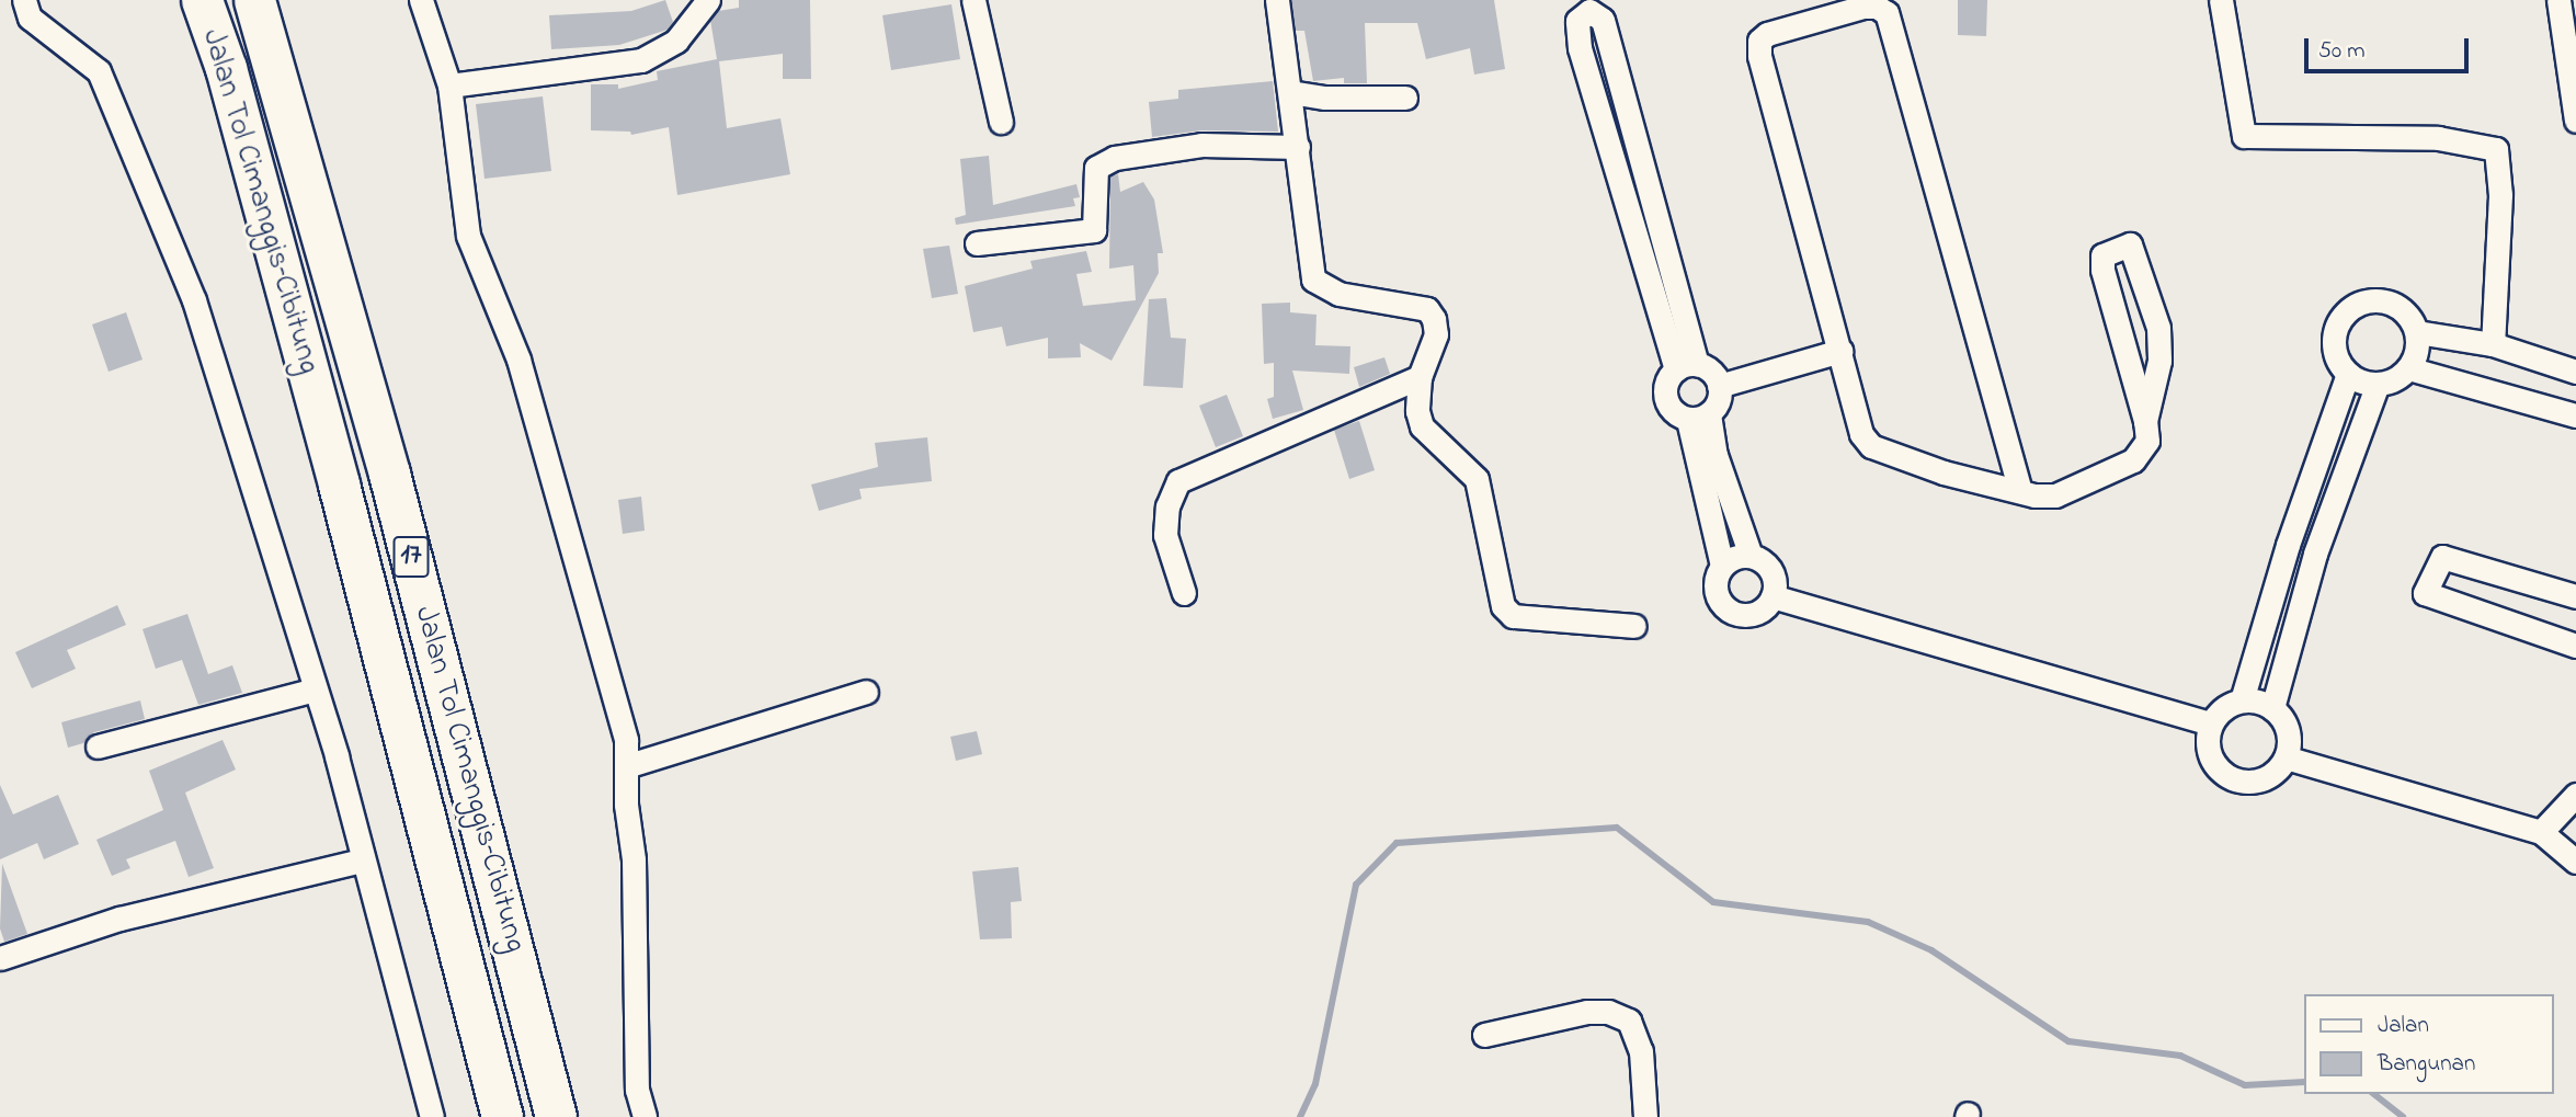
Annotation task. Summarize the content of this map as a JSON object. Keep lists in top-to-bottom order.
{
  "streets": {
    "highway": ["Jalan Tol Cimanggis–Cibitung", "17"]
  },
  "legend": ["Jalan", "Bangunan"],
  "scale_bar": "50 m"
}
